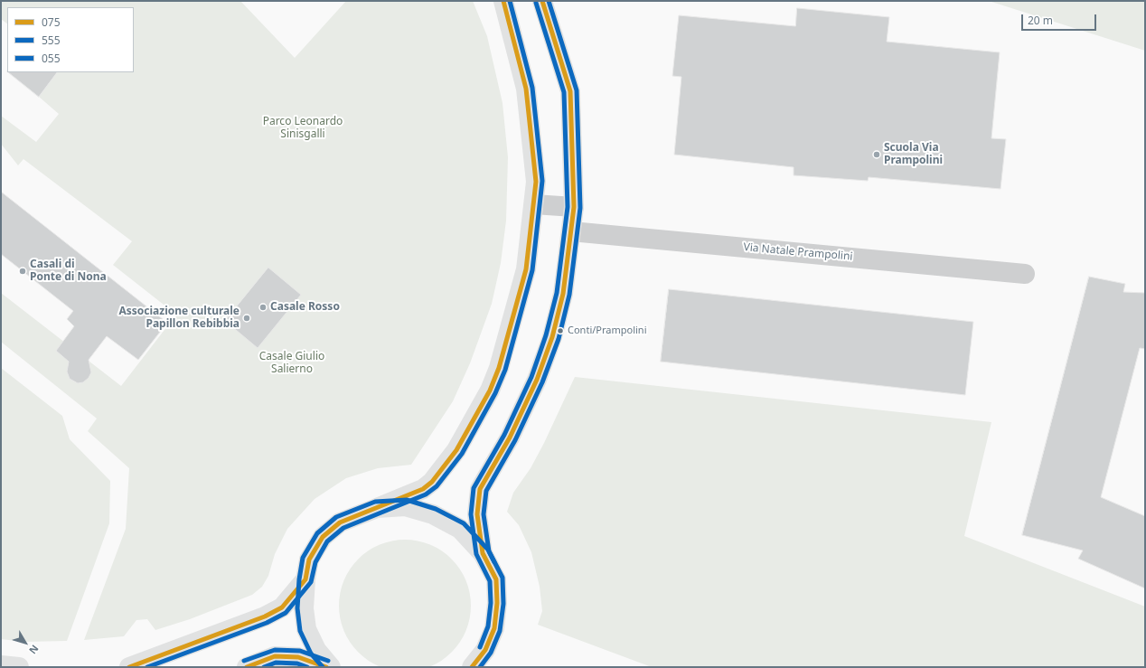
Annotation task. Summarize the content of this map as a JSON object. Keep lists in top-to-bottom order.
{
  "streets": {
    "street": ["Via Natale Prampolini"]
  },
  "parks": ["Parco Leonardo Sinisgalli", "Casale Giulio Salierno"],
  "places": [
    "Scuola Via Prampolini",
    "Casali di Ponte di Nona",
    "Casale Rosso",
    "Associazione culturale Papillon Rebibbia",
    "Conti/Prampolini"
  ],
  "lines": ["transit line 075", "transit line 555", "transit line 055"],
  "legend": ["075", "555", "055"],
  "scale_bar": "20 m",
  "north": "bottom right"
}
